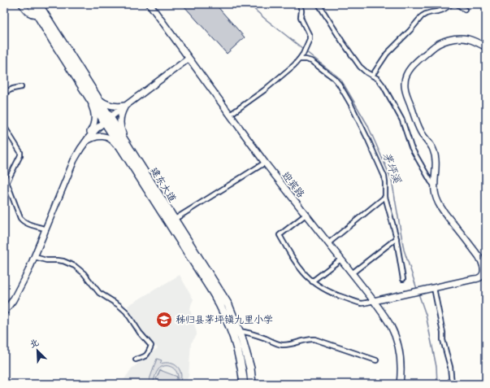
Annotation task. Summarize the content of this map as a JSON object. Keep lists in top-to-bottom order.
{
  "streets": {
    "highway": ["建东大道"],
    "main road": ["迎宾路"]
  },
  "water": ["茅坪溪"],
  "places": {
    "school or university": ["秭归县茅坪镇九里小学"]
  },
  "north": "top left"
}
